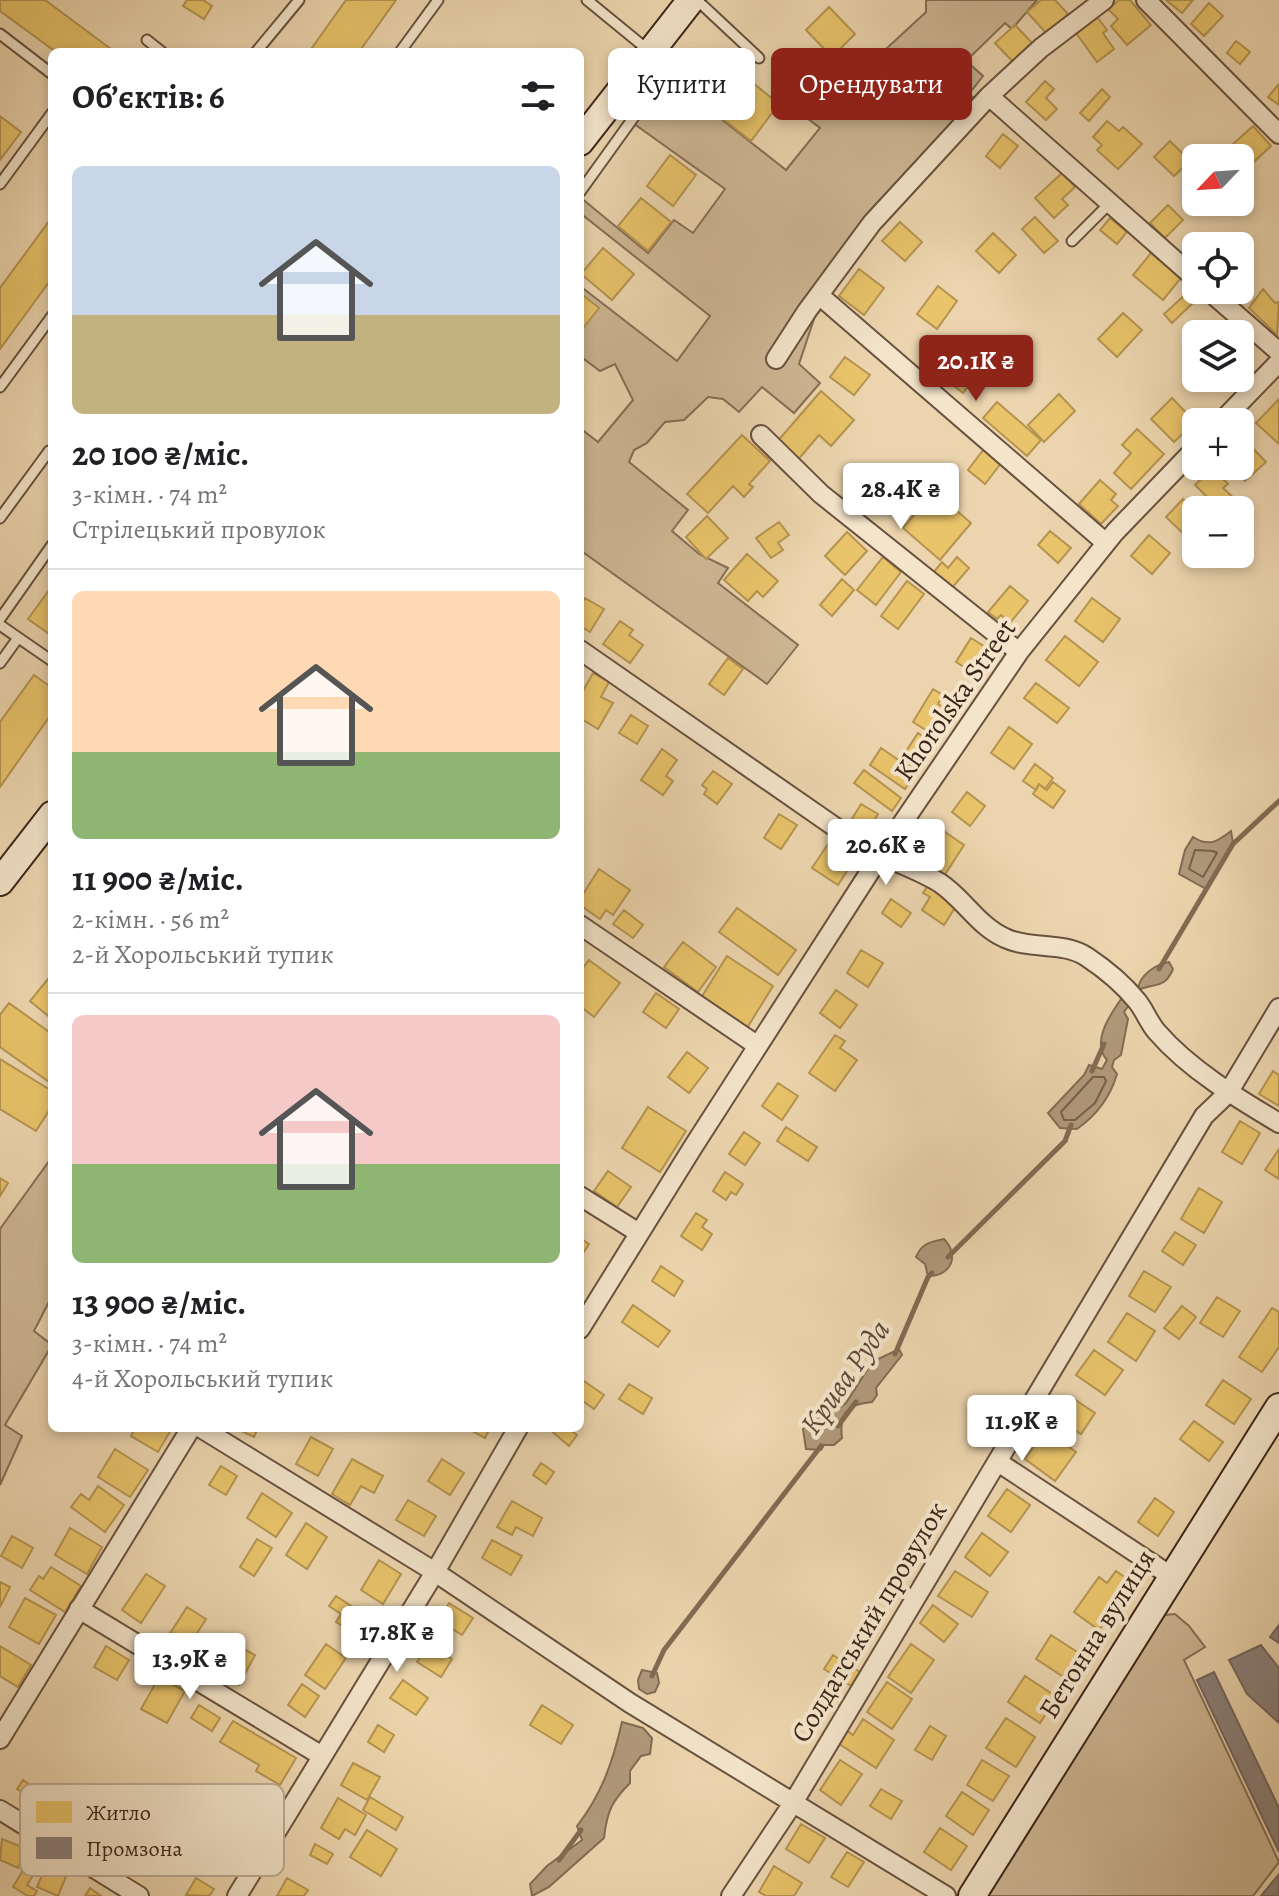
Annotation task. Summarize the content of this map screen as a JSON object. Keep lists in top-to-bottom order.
{
  "streets": {
    "street": ["Khorolska Street", "Солдатський провулок", "Бетонна вулиця"]
  },
  "water": ["Крива Руда"],
  "legend": ["Житло", "Промзона"],
  "north": "bottom left",
  "page": {
    "chip": ["Купити", "Орендувати"],
    "heading": "Об’єктів: 6",
    "map_buttons": ["+", "−"],
    "list": [
      {
        "name": "20 100 ₴/міс.",
        "note": "3-кімн. · 74 m² · Стрілецький провулок"
      },
      {
        "name": "11 900 ₴/міс.",
        "note": "2-кімн. · 56 m² · 2-й Хорольський тупик"
      },
      {
        "name": "13 900 ₴/міс.",
        "note": "3-кімн. · 74 m² · 4-й Хорольський тупик"
      }
    ],
    "price": [
      "20.1K ₴",
      "28.4K ₴",
      "20.6K ₴",
      "11.9K ₴",
      "17.8K ₴",
      "13.9K ₴"
    ]
  }
}
